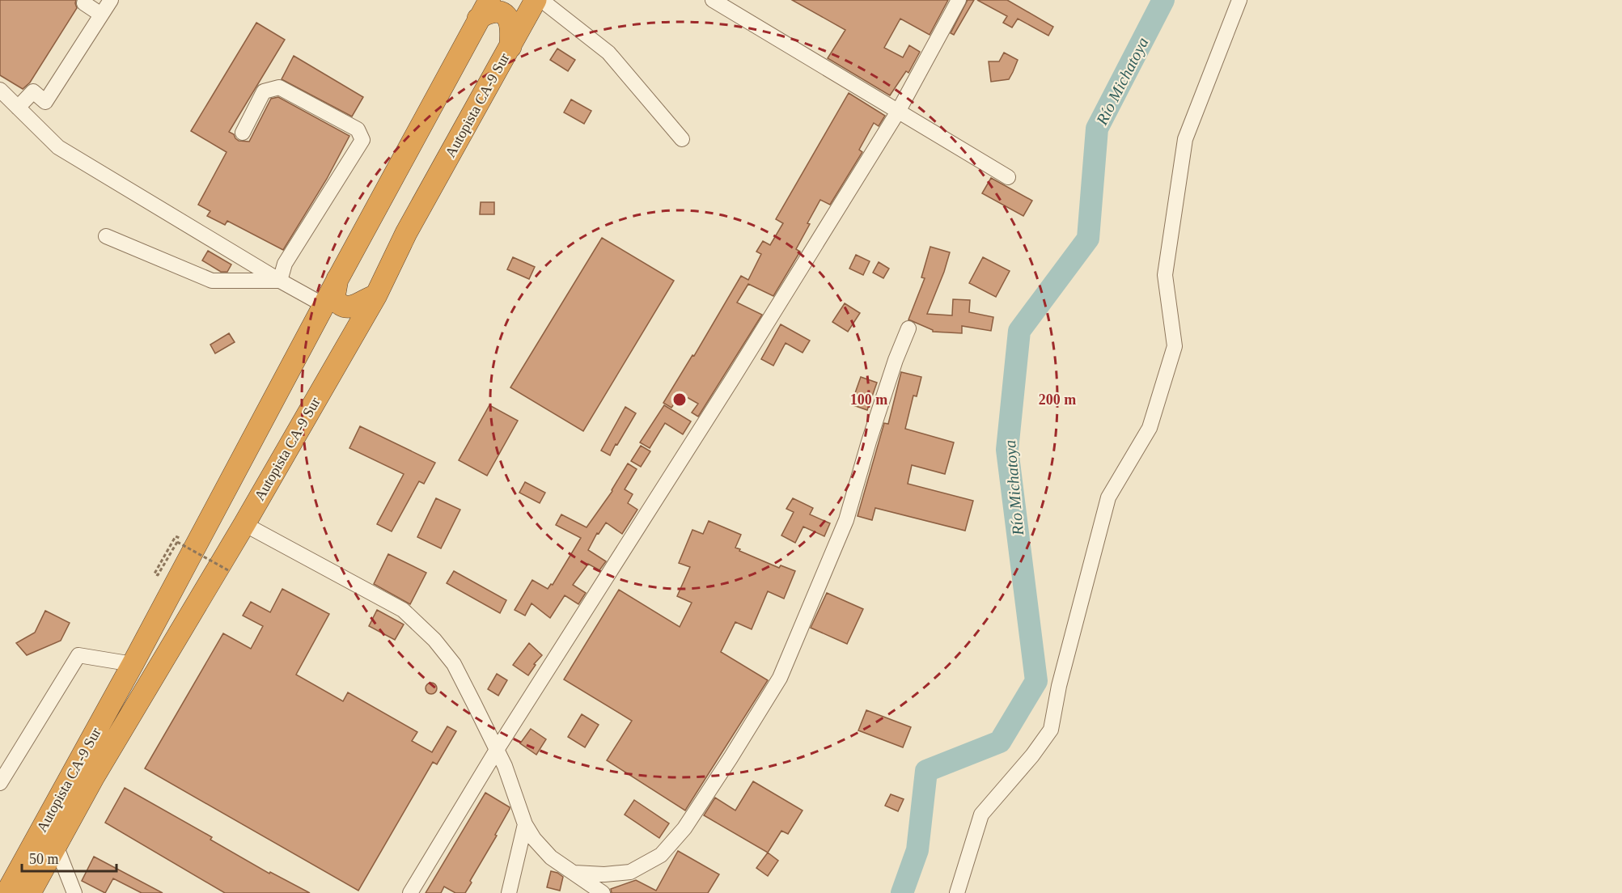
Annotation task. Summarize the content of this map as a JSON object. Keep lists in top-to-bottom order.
{
  "streets": {
    "highway": ["Autopista CA-9 Sur"]
  },
  "water": ["Río Michatoya"],
  "scale_bar": "50 m",
  "rings": ["100 m", "200 m"]
}
